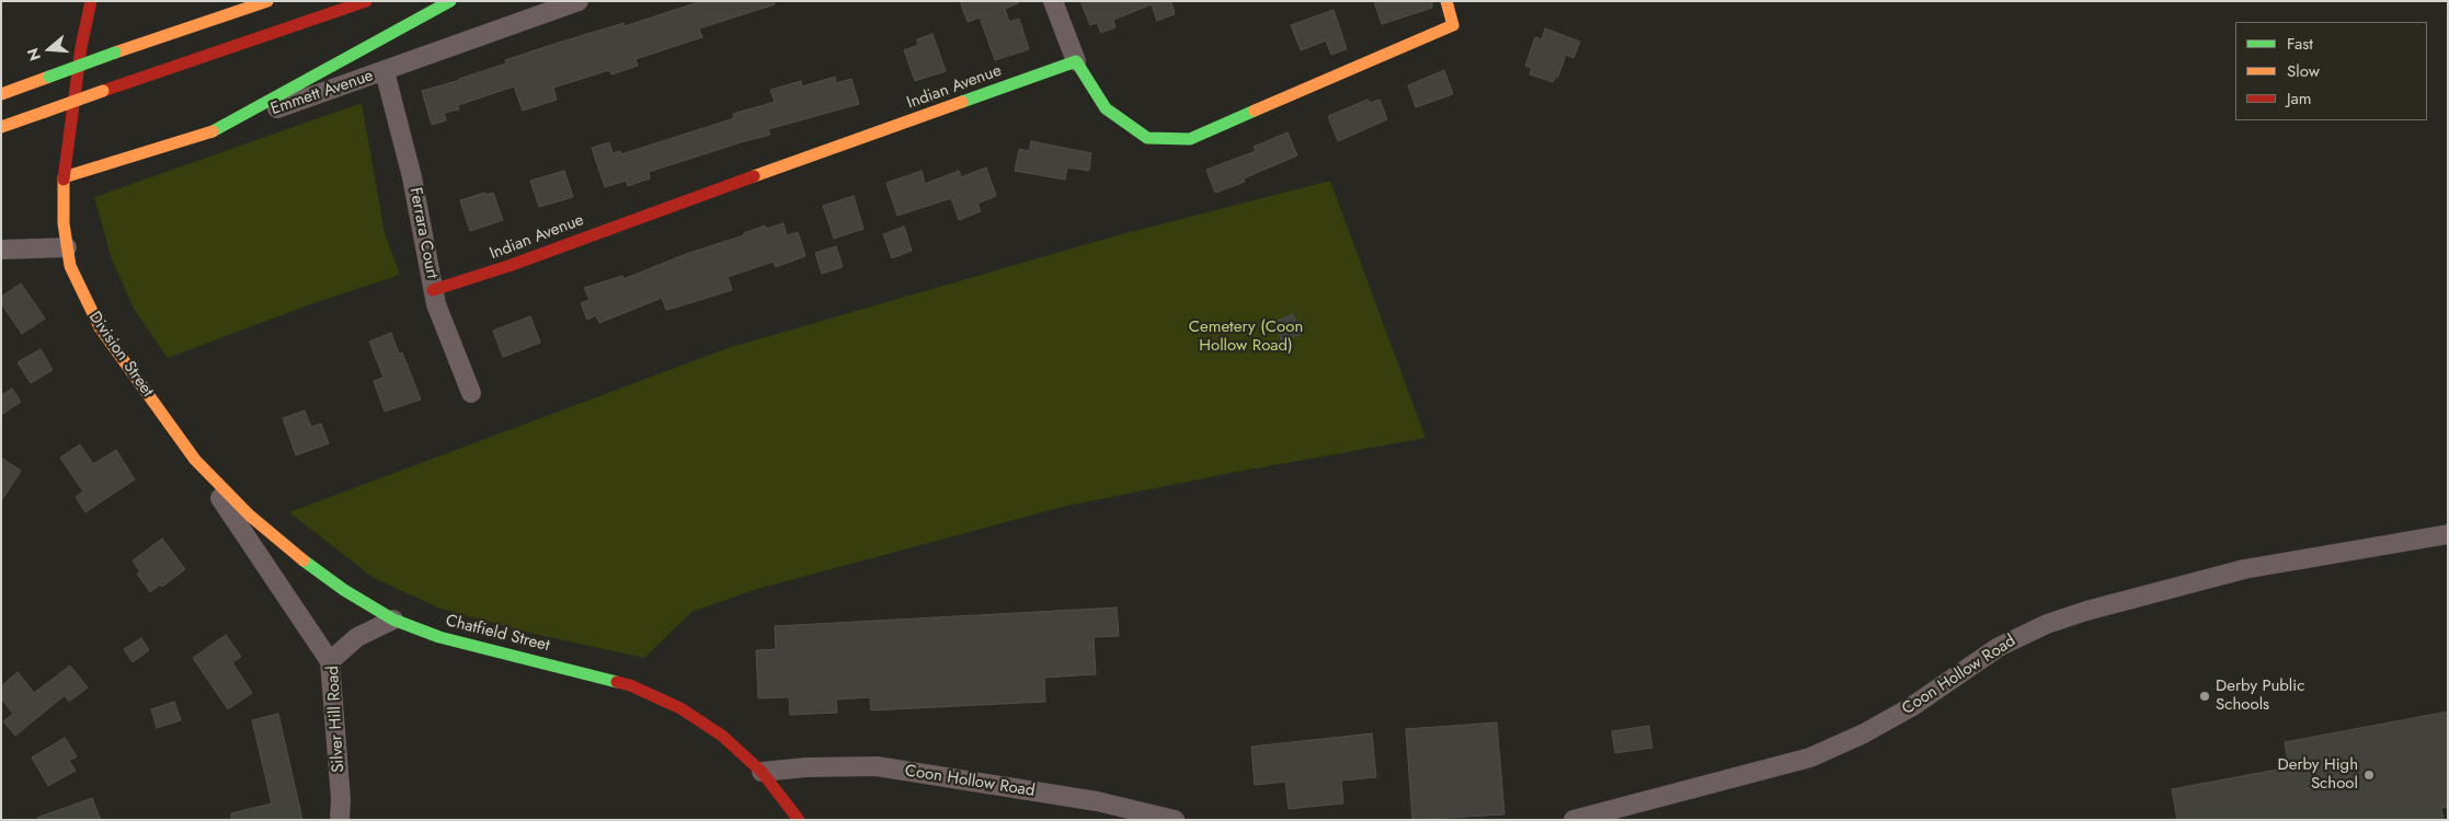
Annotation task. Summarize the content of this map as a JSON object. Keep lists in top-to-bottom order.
{
  "streets": {
    "main road": [
      "Indian Avenue",
      "Emmett Avenue",
      "Division Street",
      "Chatfield Street"
    ],
    "street": ["Ferrara Court", "Coon Hollow Road", "Silver Hill Road"]
  },
  "crossings": [
    ["Indian Avenue", "Ferrara Court"],
    ["Emmett Avenue", "Ferrara Court"],
    ["Emmett Avenue", "Division Street"],
    ["Division Street", "Chatfield Street"],
    ["Division Street", "Silver Hill Road"],
    ["Chatfield Street", "Coon Hollow Road"],
    ["Chatfield Street", "Silver Hill Road"]
  ],
  "parks": ["Cemetery (Coon Hollow Road)"],
  "places": ["Derby Public Schools", "Derby High School"],
  "legend": ["Fast", "Slow", "Jam"],
  "north": "left"
}
